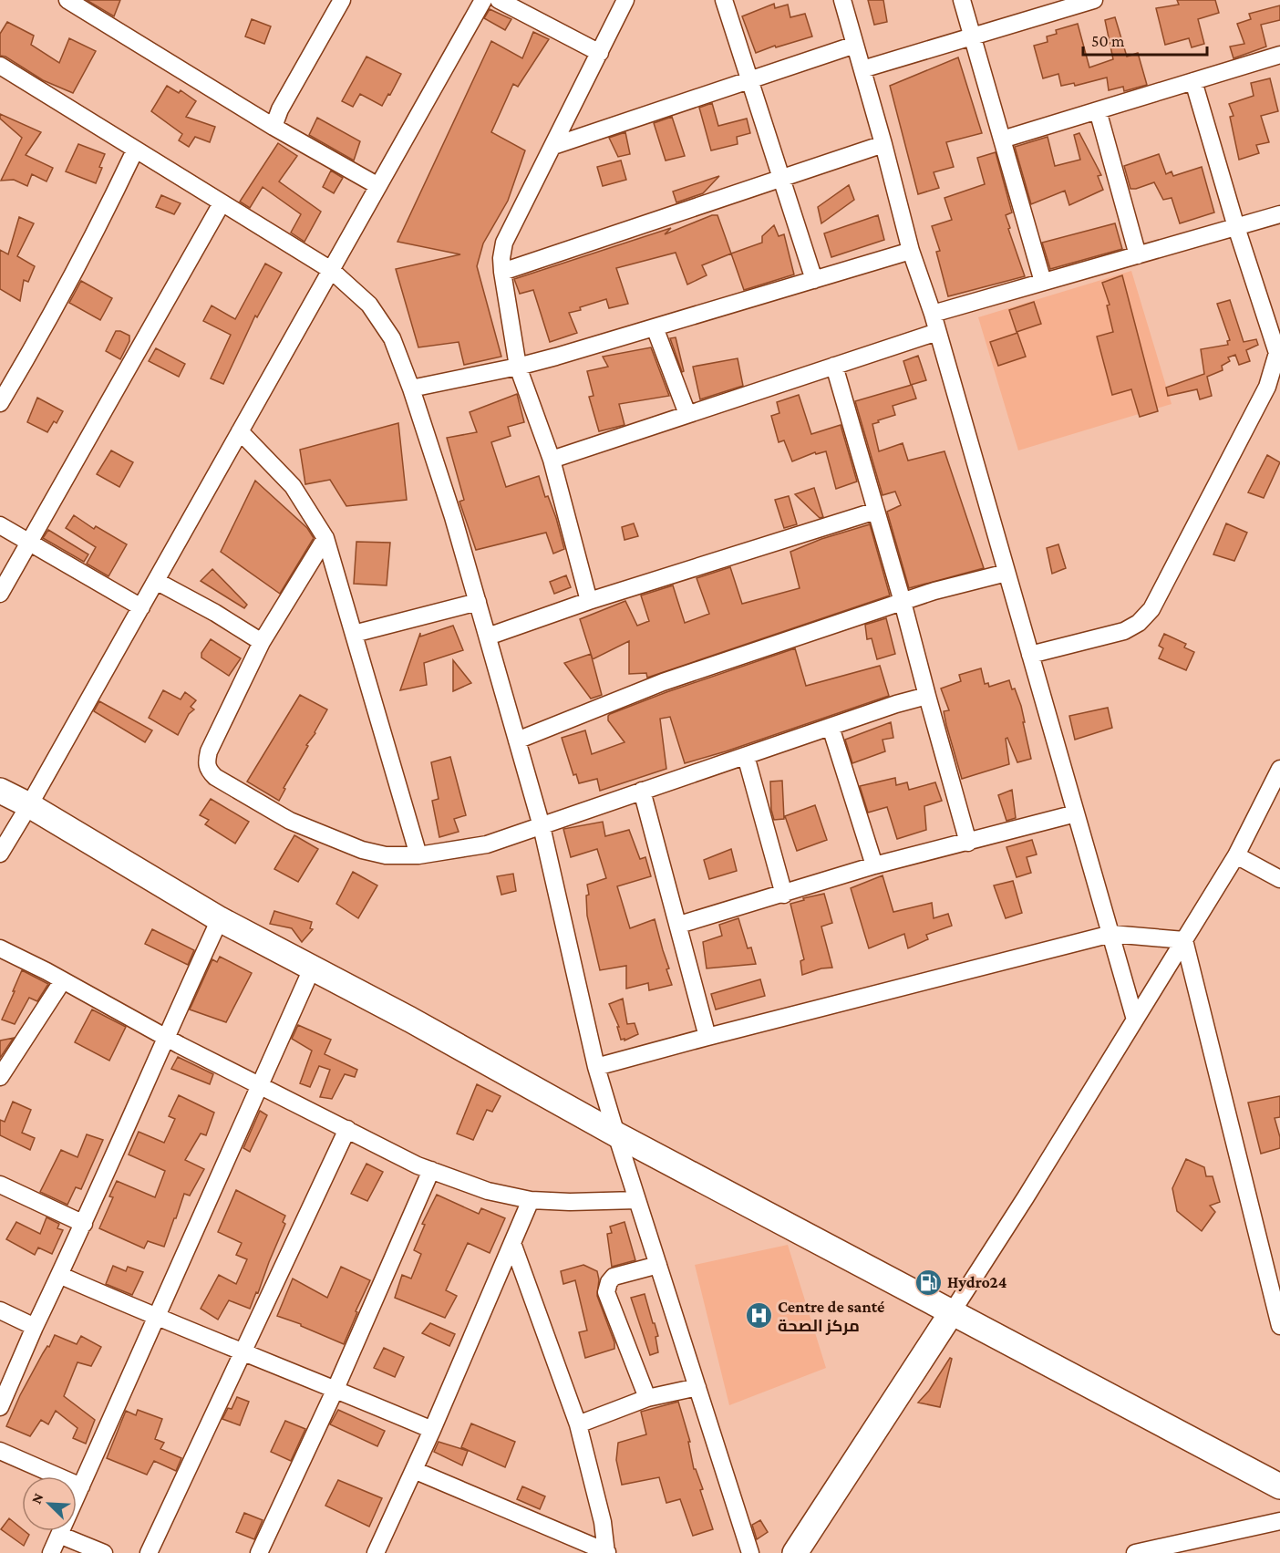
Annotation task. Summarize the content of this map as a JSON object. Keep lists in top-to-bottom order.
{
  "places": {
    "fuel station": ["Hydro24"],
    "hospital": ["Centre de santé مركز الصحة"]
  },
  "scale_bar": "50 m",
  "north": "top left"
}
